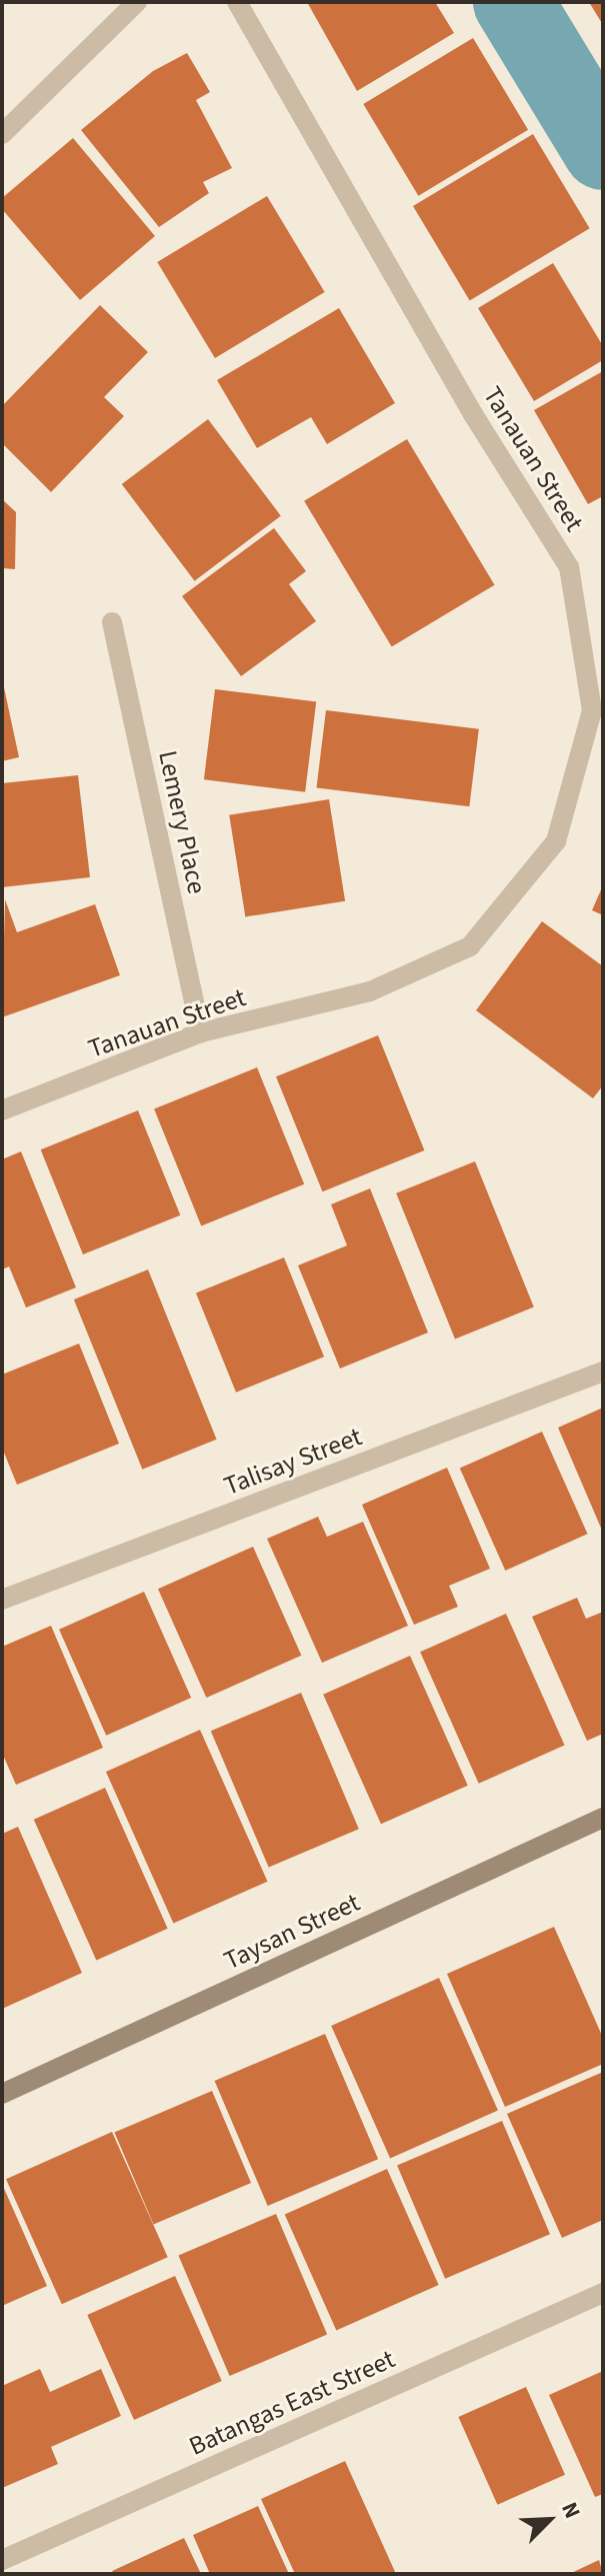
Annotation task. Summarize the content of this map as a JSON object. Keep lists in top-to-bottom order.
{
  "streets": {
    "street": [
      "Tanauan Street",
      "Lemery Place",
      "Talisay Street",
      "Taysan Street",
      "Batangas East Street"
    ]
  },
  "crossings": [
    ["Tanauan Street", "Lemery Place"]
  ],
  "north": "top right"
}
